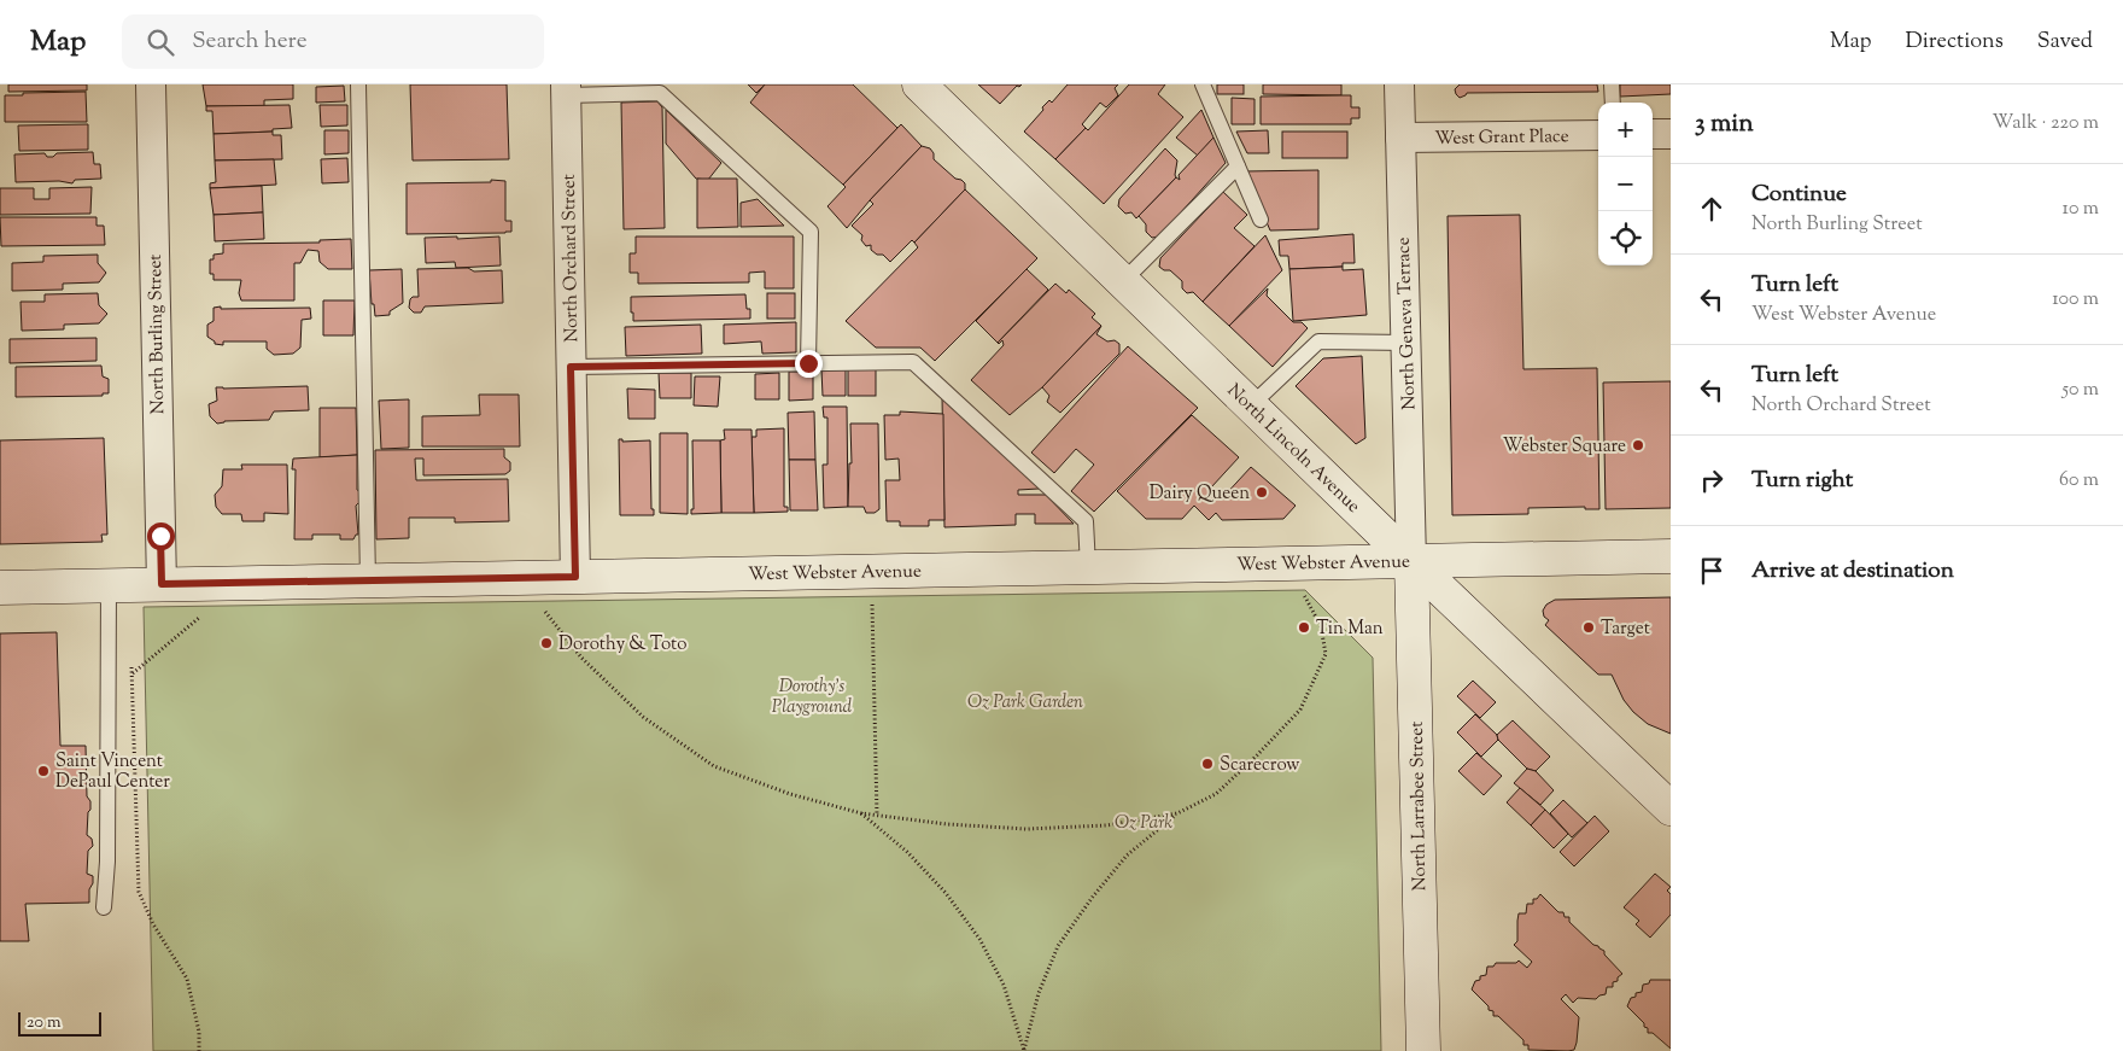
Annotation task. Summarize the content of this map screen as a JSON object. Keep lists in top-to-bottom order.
{
  "streets": {
    "street": [
      "West Grant Place",
      "North Orchard Street",
      "North Geneva Terrace",
      "North Burling Street",
      "North Lincoln Avenue",
      "West Webster Avenue",
      "North Larrabee Street"
    ]
  },
  "crossings": [
    ["West Grant Place", "North Geneva Terrace"],
    ["North Orchard Street", "West Webster Avenue"],
    ["North Geneva Terrace", "North Lincoln Avenue"],
    ["North Geneva Terrace", "West Webster Avenue"],
    ["North Geneva Terrace", "North Larrabee Street"],
    ["North Burling Street", "West Webster Avenue"],
    ["North Lincoln Avenue", "West Webster Avenue"],
    ["North Lincoln Avenue", "North Larrabee Street"],
    ["West Webster Avenue", "North Larrabee Street"]
  ],
  "parks": ["Dorothy's Playground", "Oz Park Garden", "Oz Park"],
  "places": [
    "Webster Square",
    "Dairy Queen",
    "Tin Man",
    "Target",
    "Dorothy & Toto",
    "Scarecrow",
    "Saint Vincent DePaul Center"
  ],
  "scale_bar": "20 m",
  "page": {
    "header": "Map",
    "search": "Search here",
    "nav": ["Map", "Directions", "Saved"],
    "heading": ["3 min", "Walk · 220 m"],
    "map_buttons": ["+", "−"],
    "list": [
      ["Continue", "North Burling Street", "10 m"],
      ["Turn left", "West Webster Avenue", "100 m"],
      ["Turn left", "North Orchard Street", "50 m"],
      ["Turn right", "60 m"],
      "Arrive at destination"
    ],
    "scale": "20 m"
  }
}
